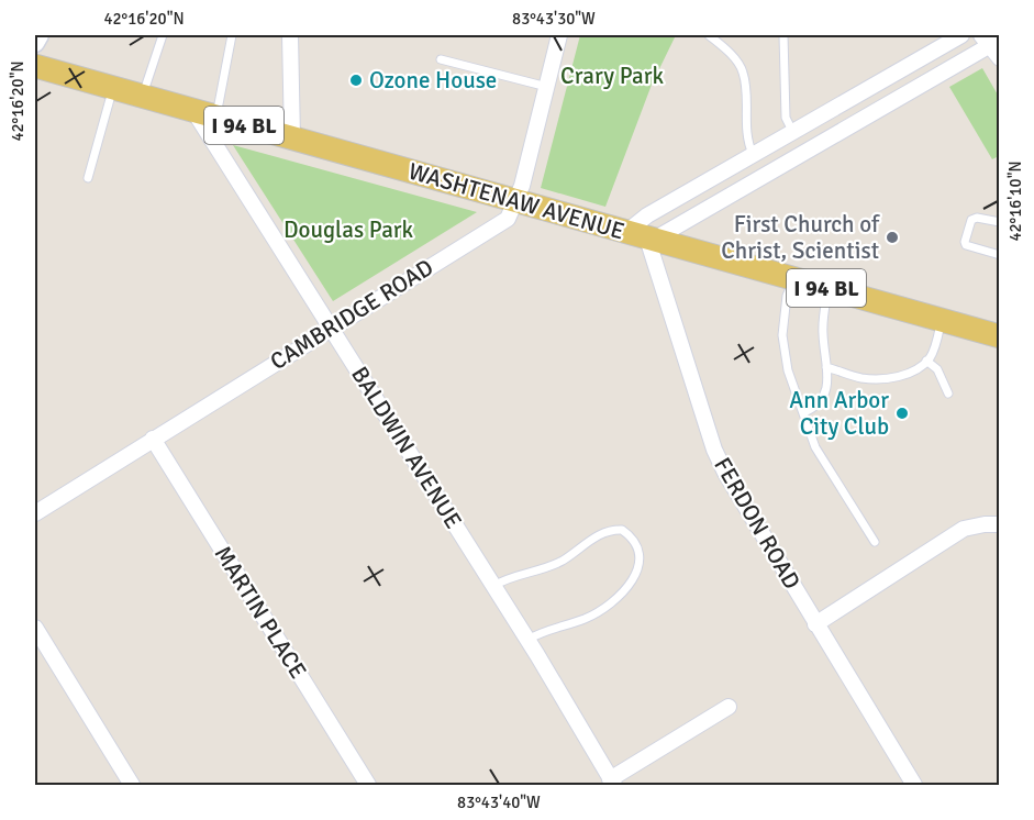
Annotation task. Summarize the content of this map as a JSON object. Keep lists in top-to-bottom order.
{
  "streets": {
    "main road": ["I 94 BL", "WASHTENAW AVENUE"],
    "street": [
      "CAMBRIDGE ROAD",
      "BALDWIN AVENUE",
      "FERDON ROAD",
      "MARTIN PLACE"
    ]
  },
  "crossings": [
    ["WASHTENAW AVENUE", "CAMBRIDGE ROAD"],
    ["WASHTENAW AVENUE", "BALDWIN AVENUE"],
    ["WASHTENAW AVENUE", "FERDON ROAD"],
    ["CAMBRIDGE ROAD", "BALDWIN AVENUE"],
    ["CAMBRIDGE ROAD", "MARTIN PLACE"]
  ],
  "parks": ["Crary Park", "Douglas Park"],
  "places": ["Ozone House", "First Church of Christ, Scientist", "Ann Arbor City Club"],
  "coordinates": [
    "42°16'20\"N",
    "83°43'30\"W",
    "42°16'10\"N",
    "83°43'40\"W"
  ]
}
